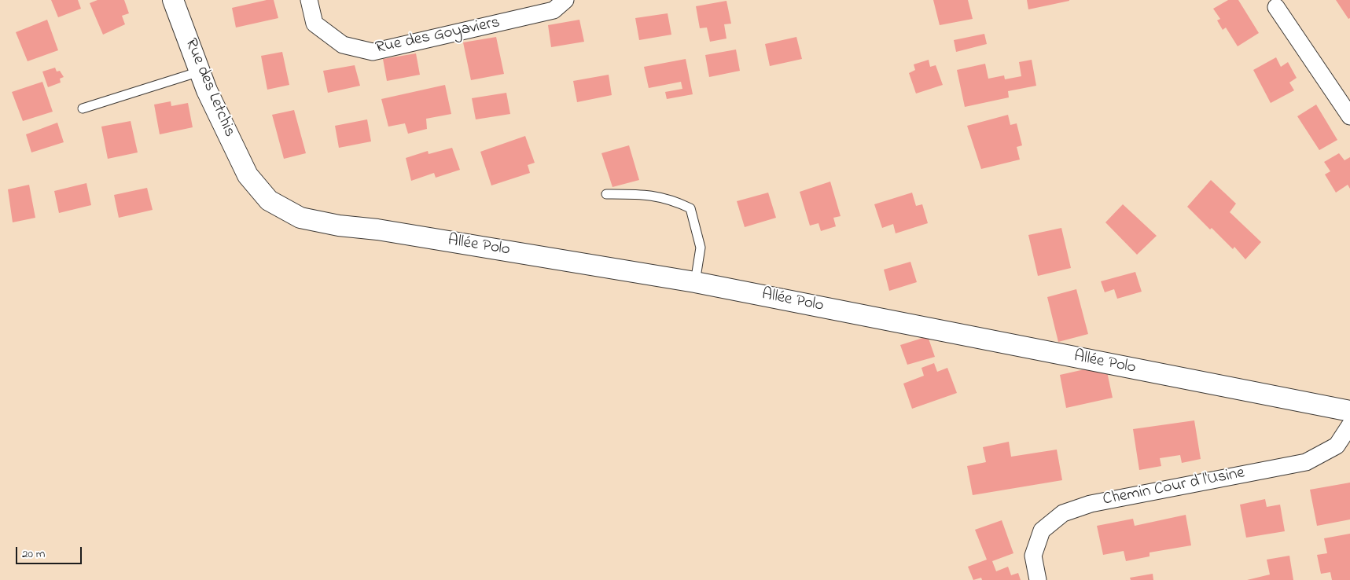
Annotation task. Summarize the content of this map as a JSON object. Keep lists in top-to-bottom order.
{
  "streets": {
    "street": [
      "Rue des Goyaviers",
      "Rue des Letchis",
      "Allée Polo",
      "Chemin Cour d l'Usine"
    ]
  },
  "crossings": [
    ["Rue des Letchis", "Allée Polo"]
  ],
  "scale_bar": "20 m"
}
